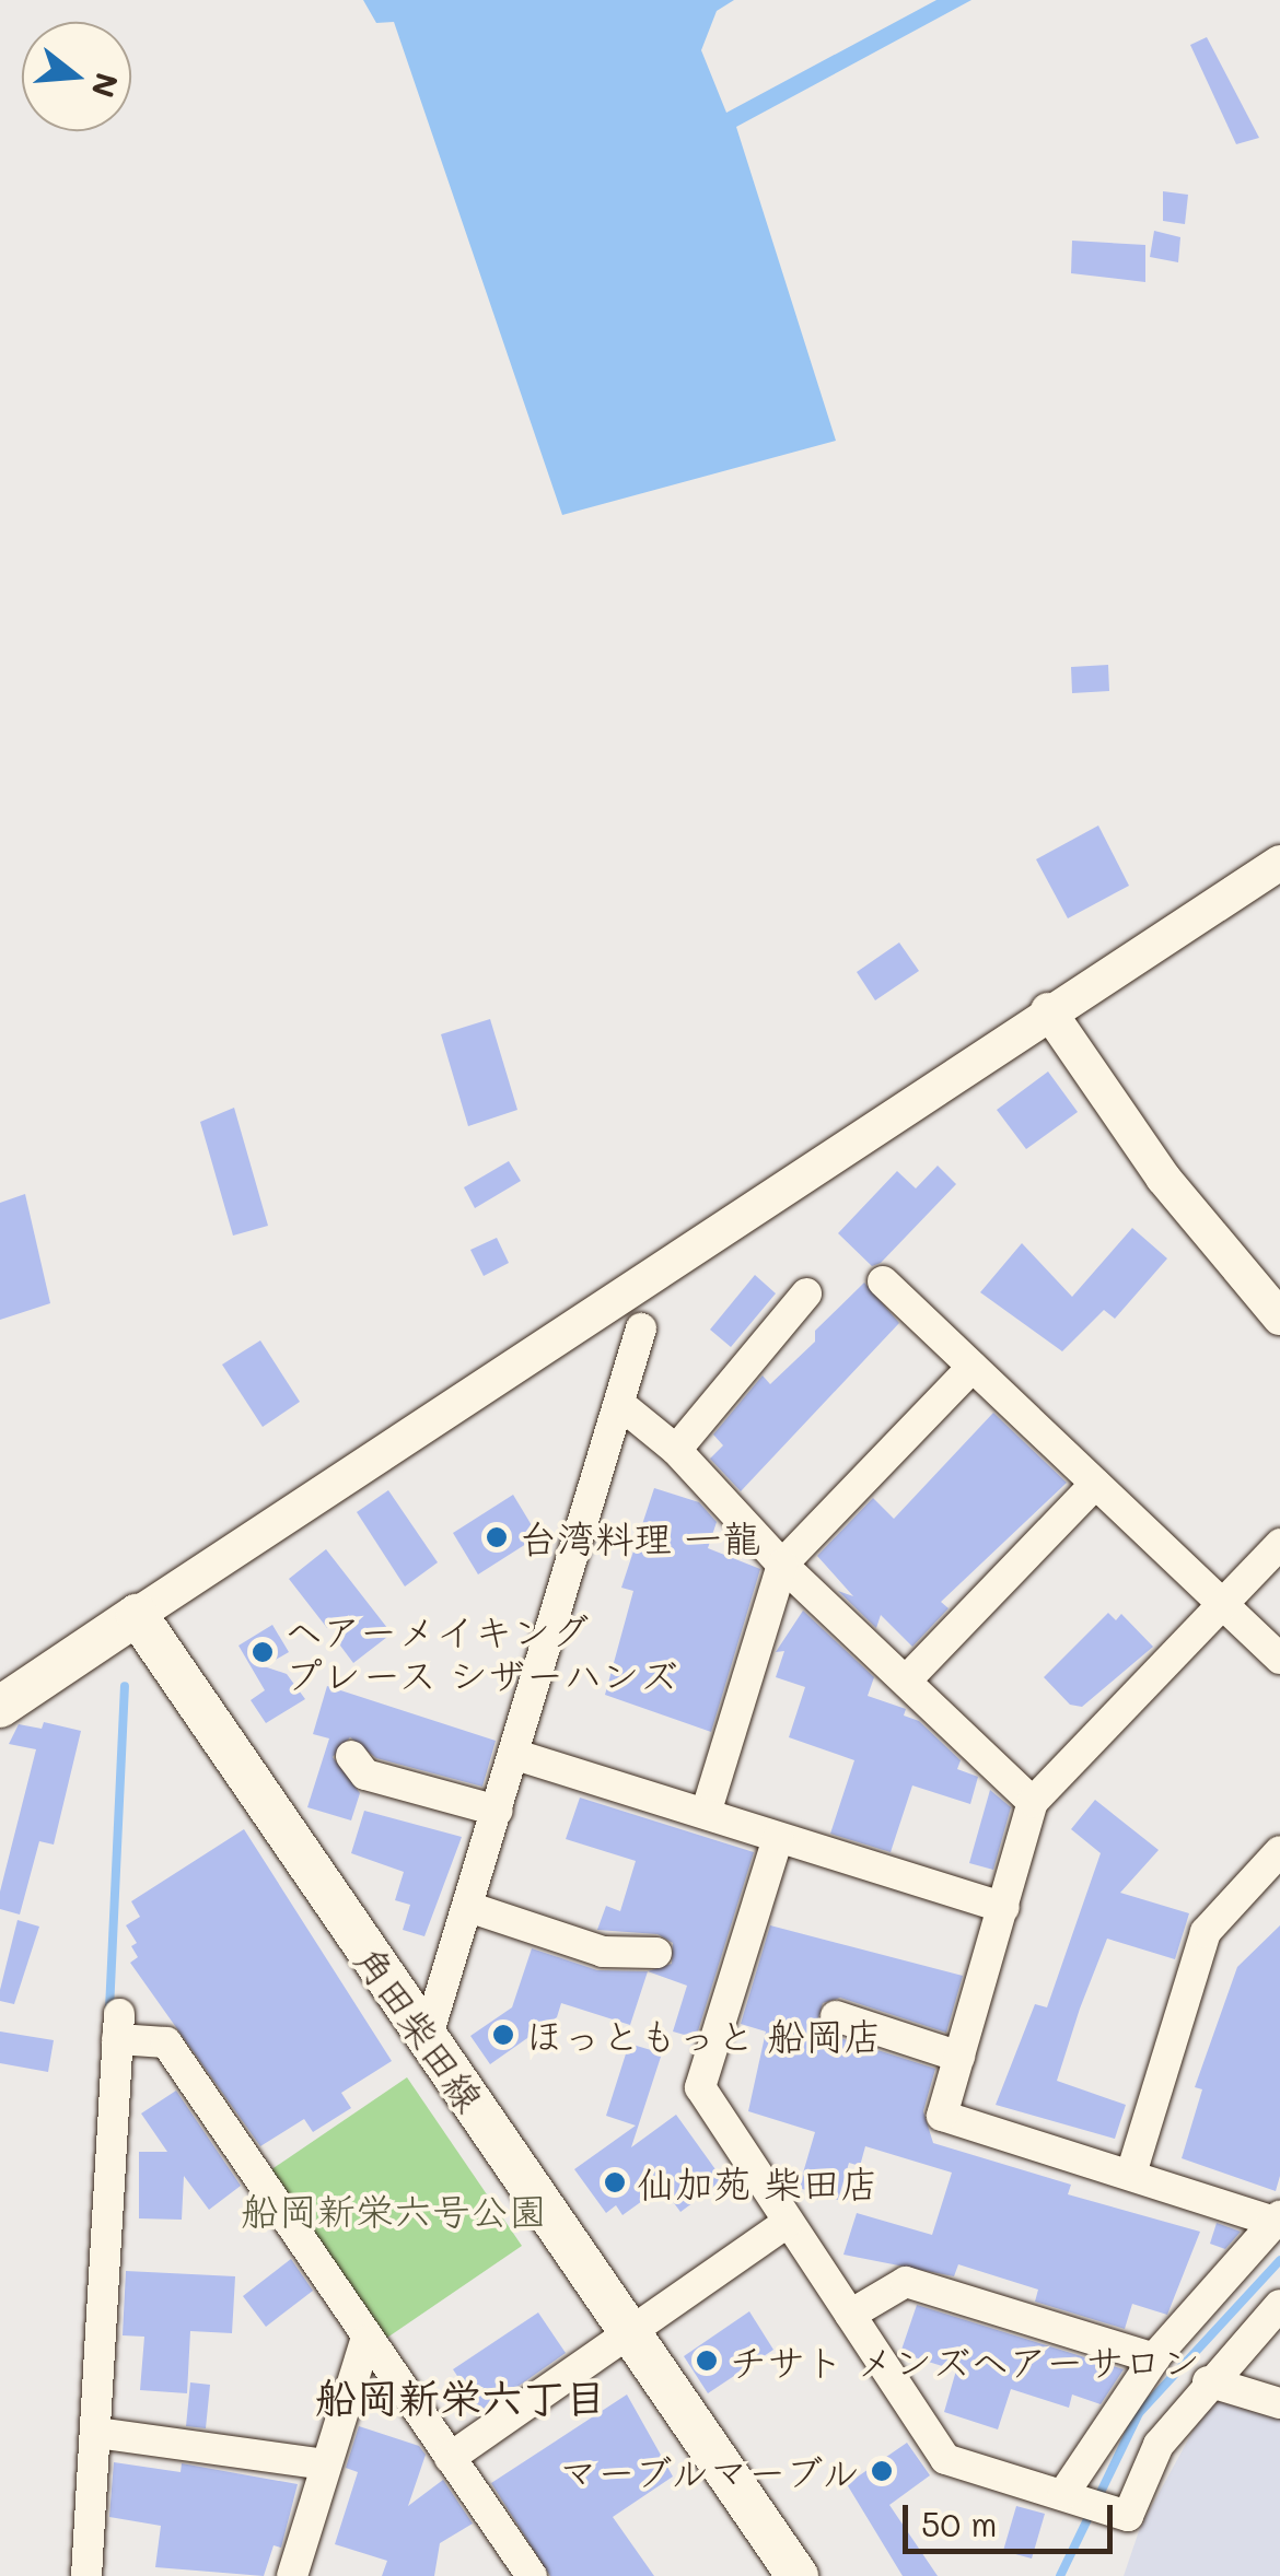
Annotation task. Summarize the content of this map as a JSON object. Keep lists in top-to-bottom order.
{
  "streets": {
    "main road": ["角田柴田線"]
  },
  "districts": ["船岡新栄六丁目"],
  "parks": ["船岡新栄六号公園"],
  "places": [
    "台湾料理 一龍",
    "ヘアーメイキング プレース シザーハンズ",
    "ほっともっと 船岡店",
    "仙加苑 柴田店",
    "チサト メンズヘアーサロン",
    "マーブルマーブル"
  ],
  "scale_bar": "50 m",
  "north": "right"
}
